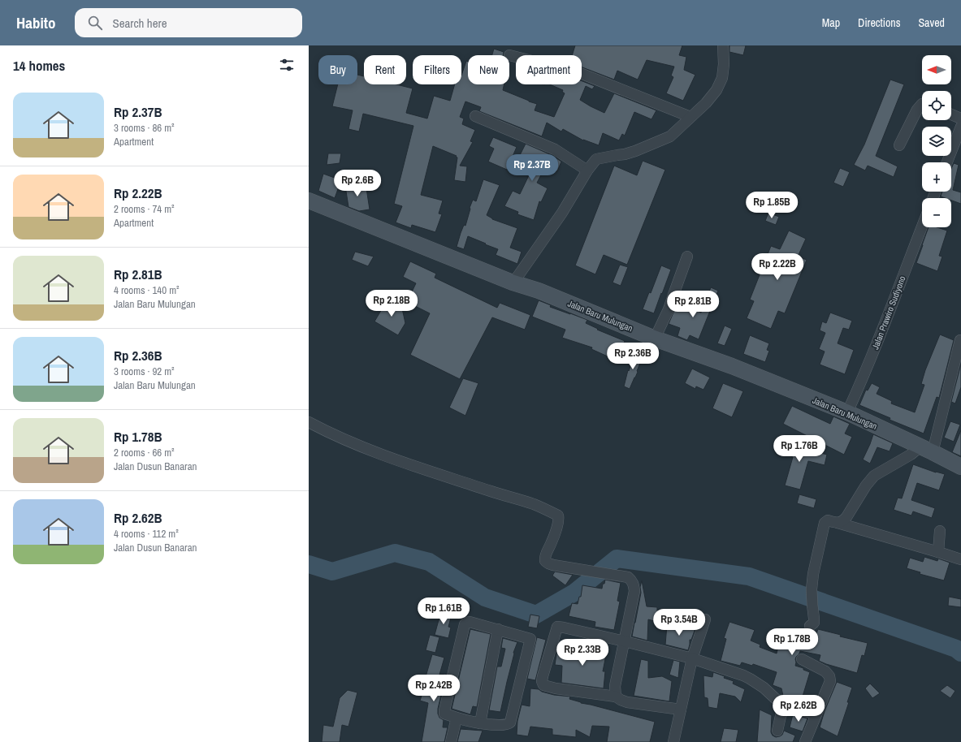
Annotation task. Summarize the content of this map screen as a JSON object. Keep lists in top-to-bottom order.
{
  "streets": {
    "main road": ["Jalan Baru Mulungan"],
    "street": ["Jalan Prawiro Sudiyono"]
  },
  "crossings": [
    ["Jalan Prawiro Sudiyono", "Jalan Baru Mulungan"]
  ],
  "north": "left",
  "page": {
    "header": "Habito",
    "search": "Search here",
    "nav": ["Map", "Directions", "Saved"],
    "heading": "14 homes",
    "map_buttons": ["+", "−"],
    "chip": [
      "Buy",
      "Rent",
      "Filters",
      "New",
      "Apartment"
    ],
    "list": [
      {
        "name": "Rp 2.37B",
        "note": "3 rooms · 86 m² · Apartment"
      },
      {
        "name": "Rp 2.22B",
        "note": "2 rooms · 74 m² · Apartment"
      },
      {
        "name": "Rp 2.81B",
        "note": "4 rooms · 140 m² · Jalan Baru Mulungan"
      },
      {
        "name": "Rp 2.36B",
        "note": "3 rooms · 92 m² · Jalan Baru Mulungan"
      },
      {
        "name": "Rp 1.78B",
        "note": "2 rooms · 66 m² · Jalan Dusun Banaran"
      },
      {
        "name": "Rp 2.62B",
        "note": "4 rooms · 112 m² · Jalan Dusun Banaran"
      }
    ],
    "price": [
      "Rp 2.37B",
      "Rp 2.6B",
      "Rp 1.85B",
      "Rp 2.22B",
      "Rp 2.18B",
      "Rp 2.81B",
      "Rp 2.36B",
      "Rp 1.76B",
      "Rp 1.61B",
      "Rp 3.54B",
      "Rp 1.78B",
      "Rp 2.33B",
      "Rp 2.42B",
      "Rp 2.62B"
    ]
  }
}
